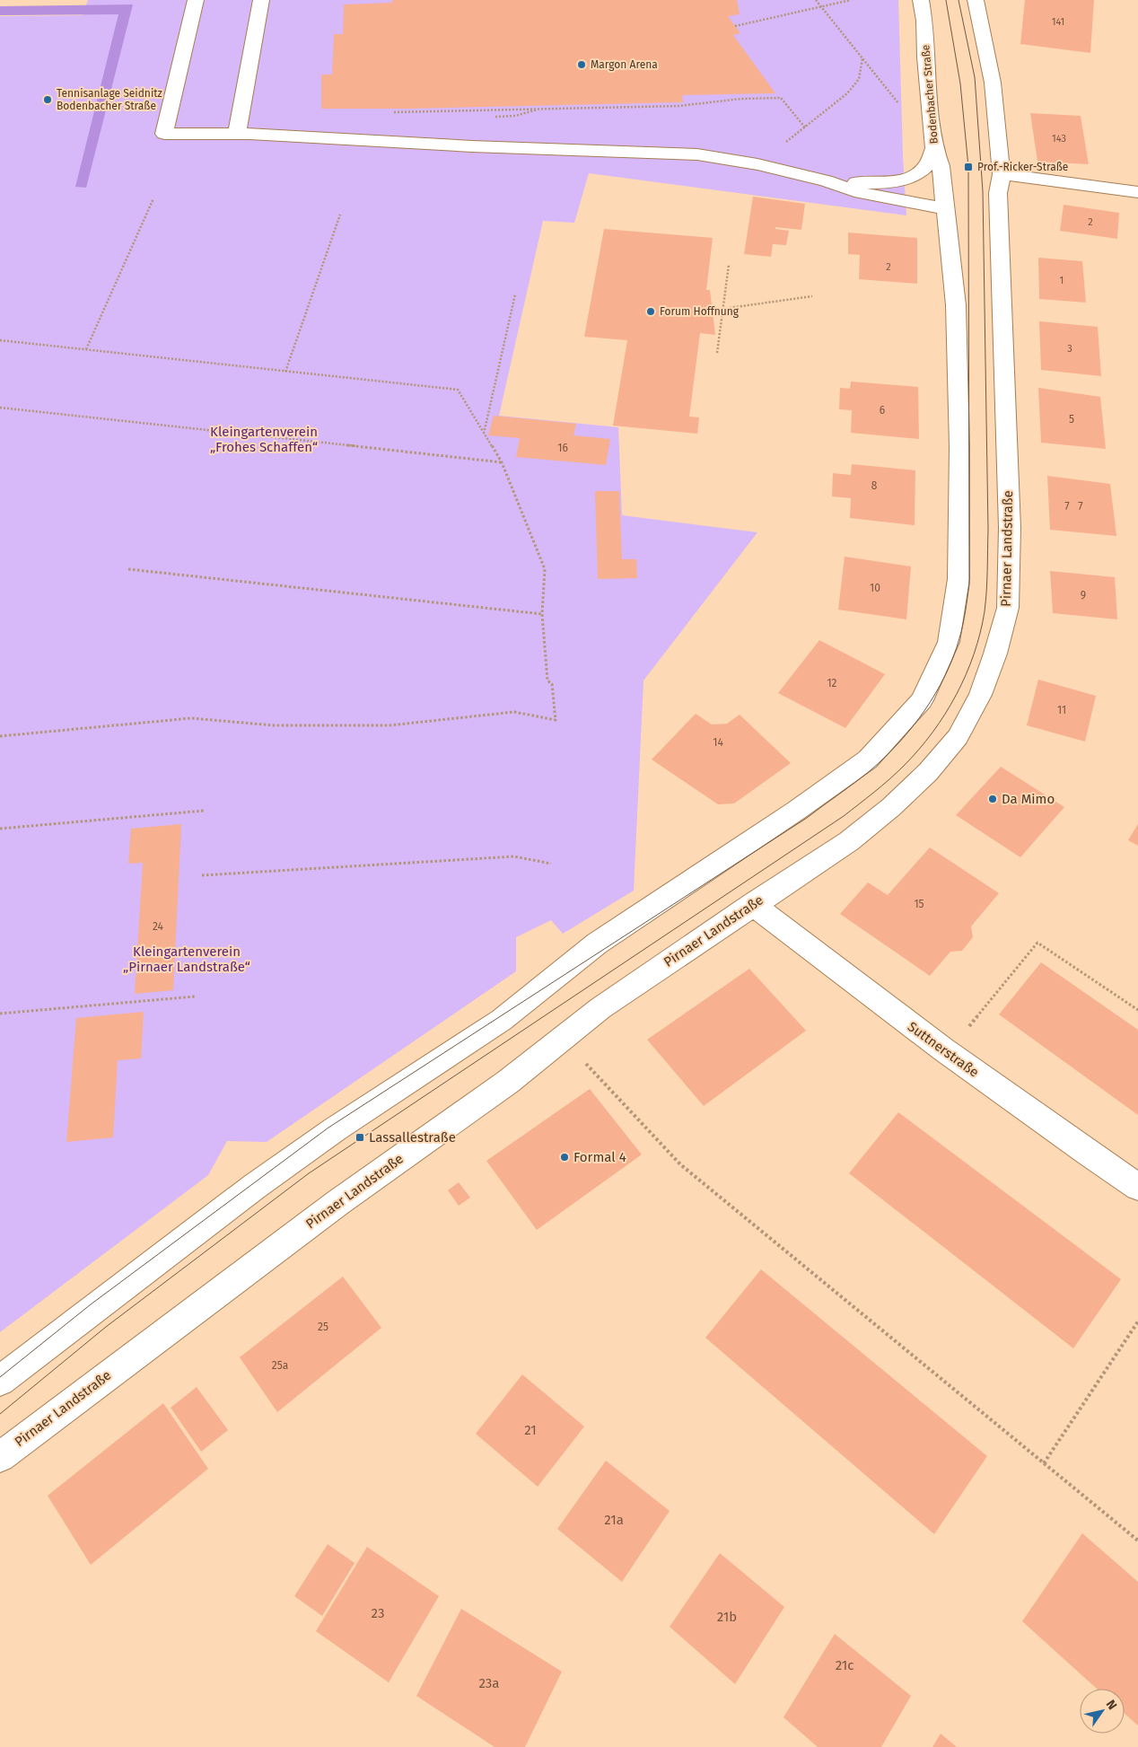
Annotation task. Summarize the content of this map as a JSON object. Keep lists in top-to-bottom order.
{
  "streets": {
    "street": ["Bodenbacher Straße", "Pirnaer Landstraße", "Suttnerstraße"]
  },
  "crossings": [
    ["Pirnaer Landstraße", "Suttnerstraße"]
  ],
  "parks": ["Kleingartenverein „Frohes Schaffen“", "Kleingartenverein „Pirnaer Landstraße“"],
  "places": {
    "other": [
      "Margon Arena",
      "Tennisanlage Seidnitz Bodenbacher Straße",
      "Forum Hoffnung",
      "Da Mimo",
      "Formal 4"
    ],
    "transit": ["Prof.-Ricker-Straße", "Lassallestraße"]
  },
  "house_numbers": [
    "141",
    "143",
    "2",
    "2",
    "1",
    "3",
    "6",
    "5",
    "16",
    "8",
    "7",
    "7",
    "10",
    "9",
    "12",
    "11",
    "14",
    "15",
    "24",
    "25",
    "25a",
    "21",
    "21a",
    "23",
    "21b",
    "21c",
    "23a"
  ],
  "north": "top right"
}
